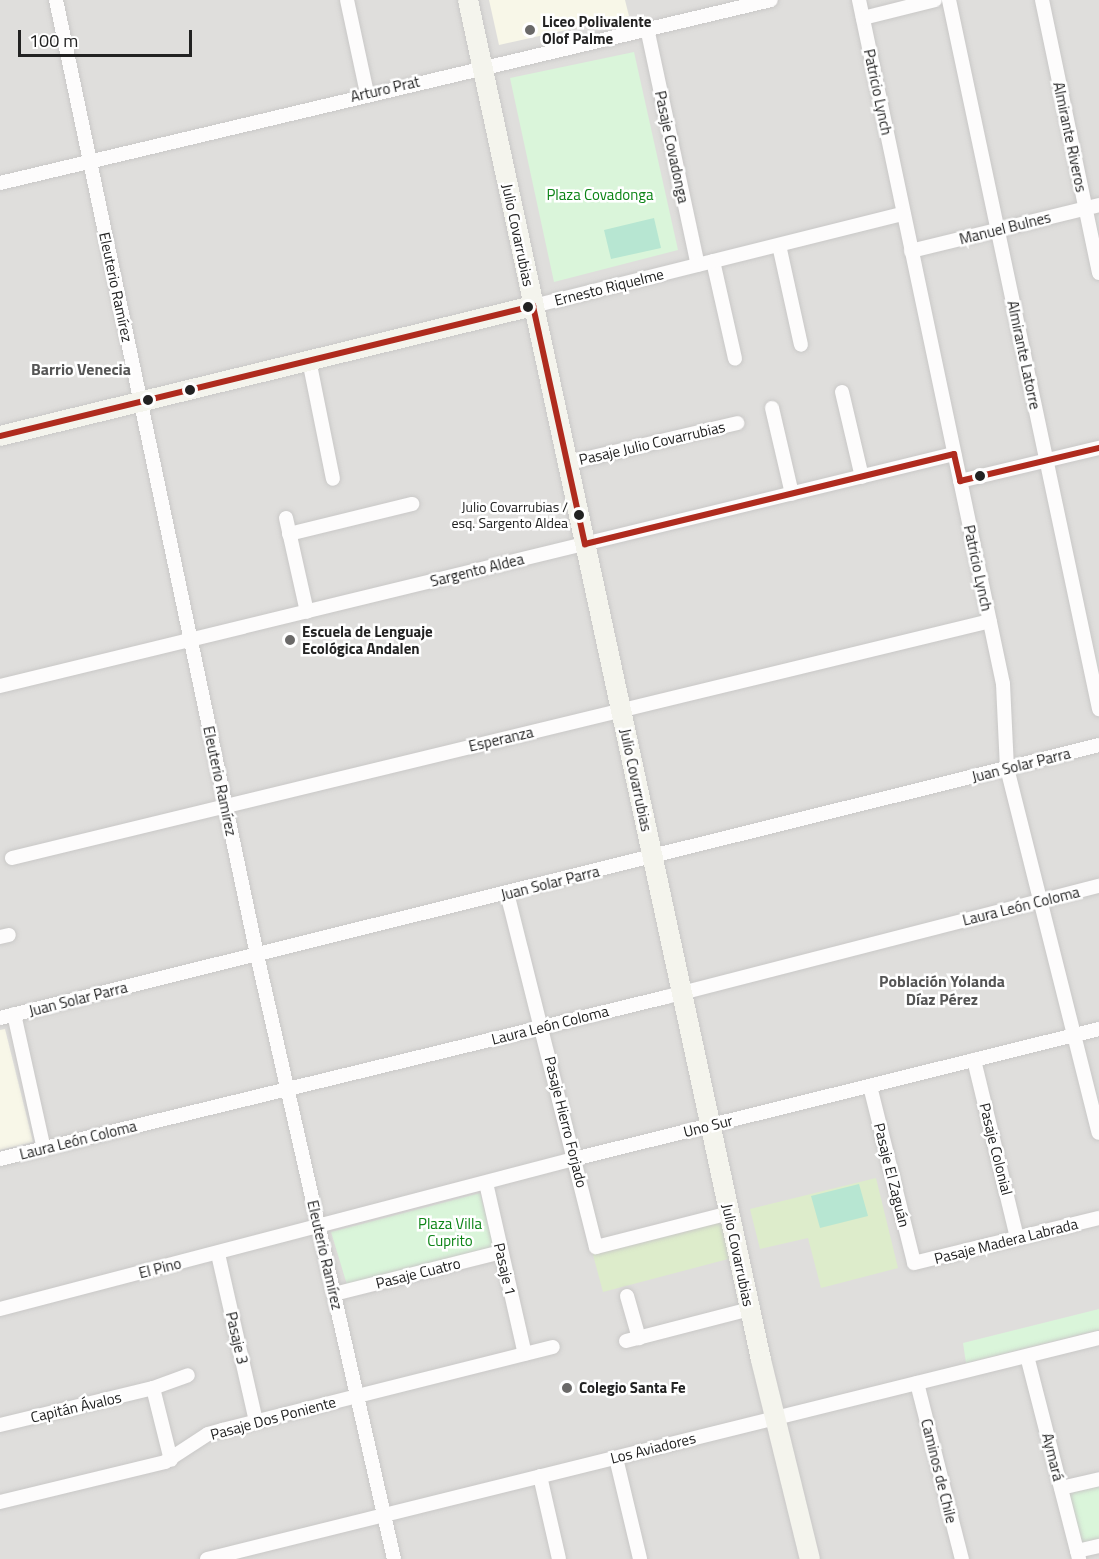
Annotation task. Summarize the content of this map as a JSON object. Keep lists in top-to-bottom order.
{
  "streets": {
    "street": [
      "Arturo Prat",
      "Patricio Lynch",
      "Almirante Riveros",
      "Pasaje Covadonga",
      "Manuel Bulnes",
      "Julio Covarrubias",
      "Eleuterio Ramírez",
      "Ernesto Riquelme",
      "Almirante Latorre",
      "Pasaje Julio Covarrubias",
      "Sargento Aldea",
      "Esperanza",
      "Juan Solar Parra",
      "Laura León Coloma",
      "Pasaje Hierro Forjado",
      "Uno Sur",
      "Pasaje Colonial",
      "Pasaje El Zaguán",
      "Pasaje Madera Labrada",
      "El Pino",
      "Pasaje 1",
      "Pasaje Cuatro",
      "Pasaje 3",
      "Capitán Ávalos",
      "Pasaje Dos Poniente",
      "Los Aviadores",
      "Aymará",
      "Caminos de Chile"
    ]
  },
  "crossings": [
    ["Arturo Prat", "Pasaje Covadonga"],
    ["Arturo Prat", "Julio Covarrubias"],
    ["Arturo Prat", "Eleuterio Ramírez"],
    ["Patricio Lynch", "Manuel Bulnes"],
    ["Patricio Lynch", "Ernesto Riquelme"],
    ["Patricio Lynch", "Sargento Aldea"],
    ["Patricio Lynch", "Esperanza"],
    ["Patricio Lynch", "Juan Solar Parra"],
    ["Patricio Lynch", "Laura León Coloma"],
    ["Patricio Lynch", "Uno Sur"],
    ["Almirante Riveros", "Manuel Bulnes"],
    ["Pasaje Covadonga", "Ernesto Riquelme"],
    ["Manuel Bulnes", "Almirante Latorre"],
    ["Julio Covarrubias", "Ernesto Riquelme"],
    ["Julio Covarrubias", "Pasaje Julio Covarrubias"],
    ["Julio Covarrubias", "Sargento Aldea"],
    ["Julio Covarrubias", "Esperanza"],
    ["Julio Covarrubias", "Juan Solar Parra"],
    ["Julio Covarrubias", "Laura León Coloma"],
    ["Julio Covarrubias", "Pasaje Hierro Forjado"],
    ["Julio Covarrubias", "Uno Sur"],
    ["Julio Covarrubias", "Los Aviadores"],
    ["Eleuterio Ramírez", "Ernesto Riquelme"],
    ["Eleuterio Ramírez", "Sargento Aldea"],
    ["Eleuterio Ramírez", "Esperanza"],
    ["Eleuterio Ramírez", "Juan Solar Parra"],
    ["Eleuterio Ramírez", "Laura León Coloma"],
    ["Eleuterio Ramírez", "Uno Sur"],
    ["Eleuterio Ramírez", "El Pino"],
    ["Eleuterio Ramírez", "Pasaje Cuatro"],
    ["Eleuterio Ramírez", "Pasaje Dos Poniente"],
    ["Eleuterio Ramírez", "Los Aviadores"],
    ["Juan Solar Parra", "Pasaje Hierro Forjado"],
    ["Laura León Coloma", "Pasaje Hierro Forjado"],
    ["Pasaje Hierro Forjado", "Uno Sur"],
    ["Uno Sur", "Pasaje Colonial"],
    ["Uno Sur", "Pasaje El Zaguán"],
    ["Uno Sur", "El Pino"],
    ["Uno Sur", "Pasaje 1"],
    ["Pasaje Colonial", "Pasaje Madera Labrada"],
    ["Pasaje El Zaguán", "Pasaje Madera Labrada"],
    ["El Pino", "Pasaje 3"],
    ["Pasaje 1", "Pasaje Cuatro"],
    ["Pasaje 1", "Pasaje Dos Poniente"],
    ["Pasaje 3", "Pasaje Dos Poniente"],
    ["Los Aviadores", "Aymará"],
    ["Los Aviadores", "Caminos de Chile"]
  ],
  "districts": ["Barrio Venecia", "Población Yolanda Díaz Pérez"],
  "parks": ["Plaza Covadonga", "Plaza Villa Cuprito"],
  "places": [
    "Liceo Polivalente Olof Palme",
    "Julio Covarrubias / esq. Sargento Aldea",
    "Escuela de Lenguaje Ecológica Andalen",
    "Colegio Santa Fe"
  ],
  "scale_bar": "100 m"
}
